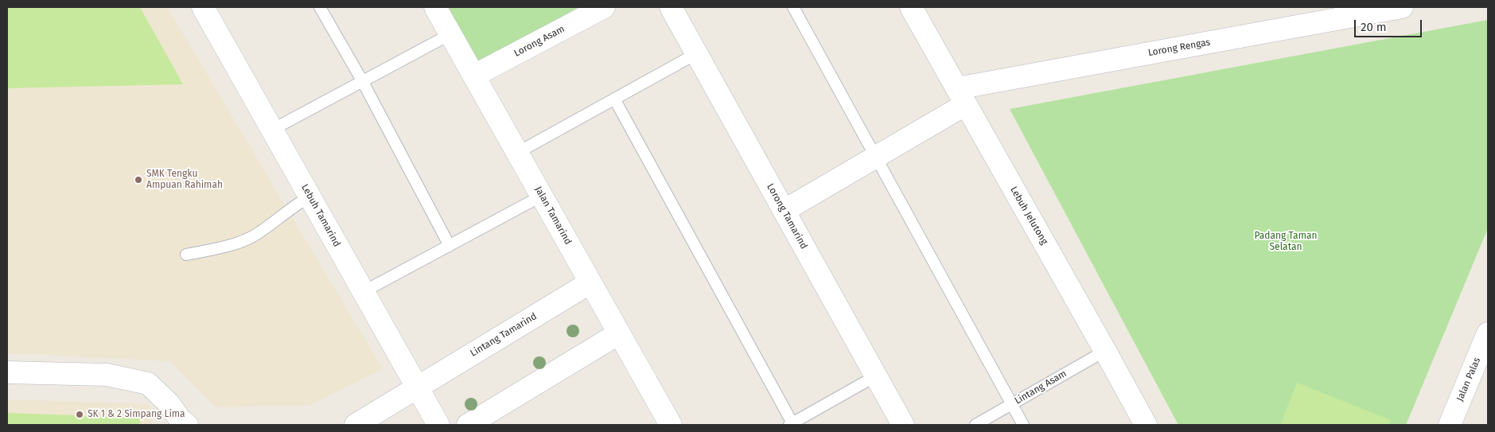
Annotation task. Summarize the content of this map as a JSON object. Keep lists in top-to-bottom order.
{
  "streets": {
    "street": [
      "Lorong Asam",
      "Lorong Rengas",
      "Lebuh Tamarind",
      "Jalan Tamarind",
      "Lebuh Jelutong",
      "Lorong Tamarind",
      "Lintang Tamarind",
      "Jalan Palas"
    ],
    "lane": ["Lintang Asam"]
  },
  "crossings": [
    ["Lorong Asam", "Jalan Tamarind"],
    ["Lorong Rengas", "Lebuh Jelutong"],
    ["Lorong Rengas", "Lorong Tamarind"],
    ["Lebuh Tamarind", "Lintang Tamarind"],
    ["Jalan Tamarind", "Lintang Tamarind"],
    ["Lebuh Jelutong", "Lintang Asam"]
  ],
  "parks": ["Padang Taman Selatan"],
  "places": ["SMK Tengku Ampuan Rahimah", "SK 1 & 2 Simpang Lima"],
  "scale_bar": "20 m"
}
